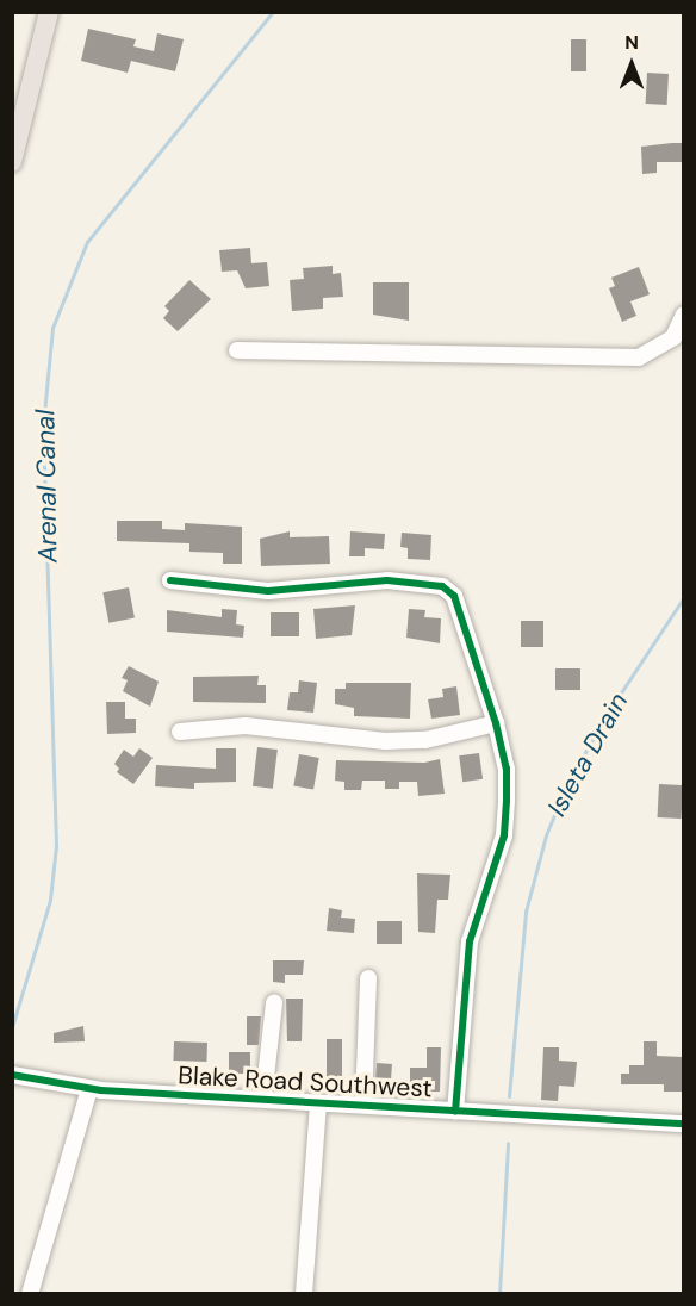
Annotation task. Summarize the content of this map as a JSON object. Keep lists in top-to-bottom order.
{
  "streets": {
    "street": ["Blake Road Southwest"]
  },
  "water": ["Arenal Canal", "Isleta Drain"],
  "north": "top"
}
